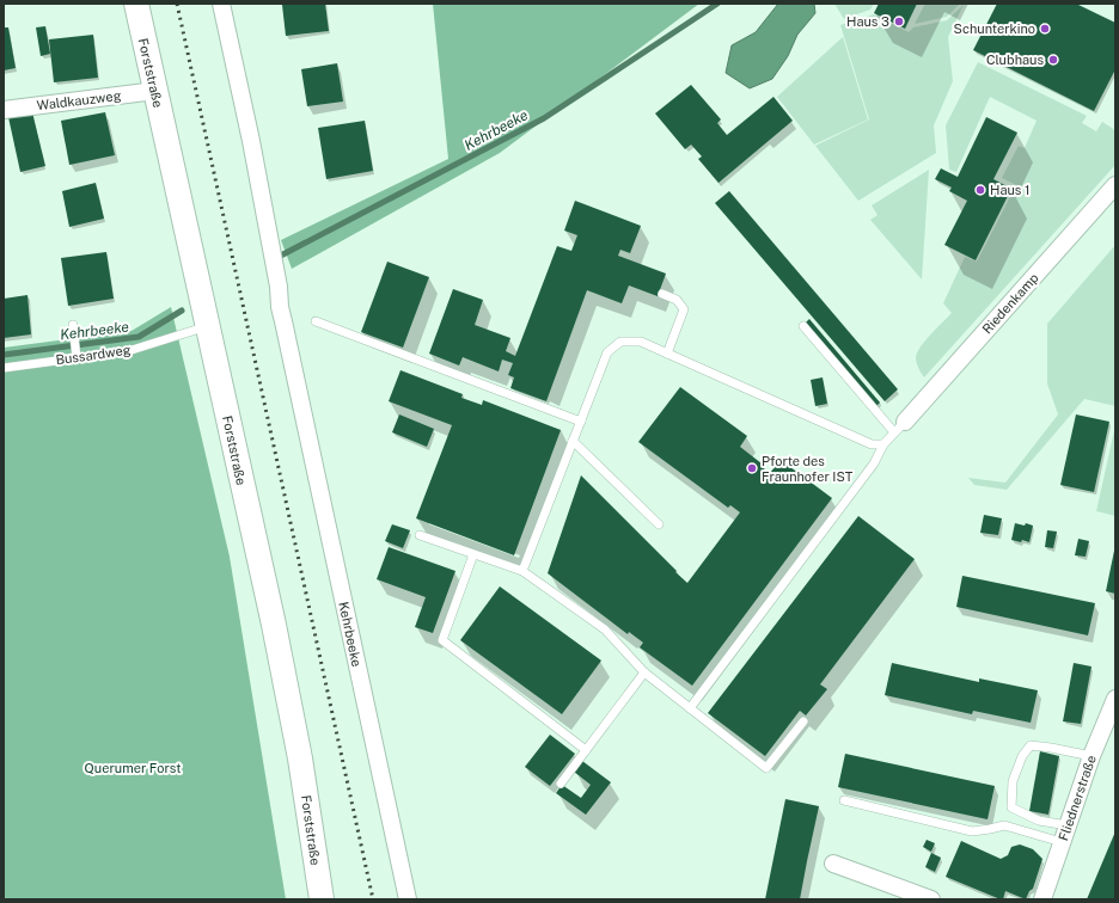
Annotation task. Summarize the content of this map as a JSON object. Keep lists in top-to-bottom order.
{
  "streets": {
    "main road": ["Forststraße"],
    "street": [
      "Waldkauzweg",
      "Riedenkamp",
      "Kehrbeeke",
      "Fliednerstraße"
    ],
    "lane": ["Bussardweg"]
  },
  "crossings": [
    ["Forststraße", "Waldkauzweg"],
    ["Forststraße", "Bussardweg"]
  ],
  "water": ["Kehrbeeke"],
  "parks": ["Querumer Forst"],
  "places": [
    "Haus 3",
    "Schunterkino",
    "Clubhaus",
    "Haus 1",
    "Pforte des Fraunhofer IST"
  ]
}
